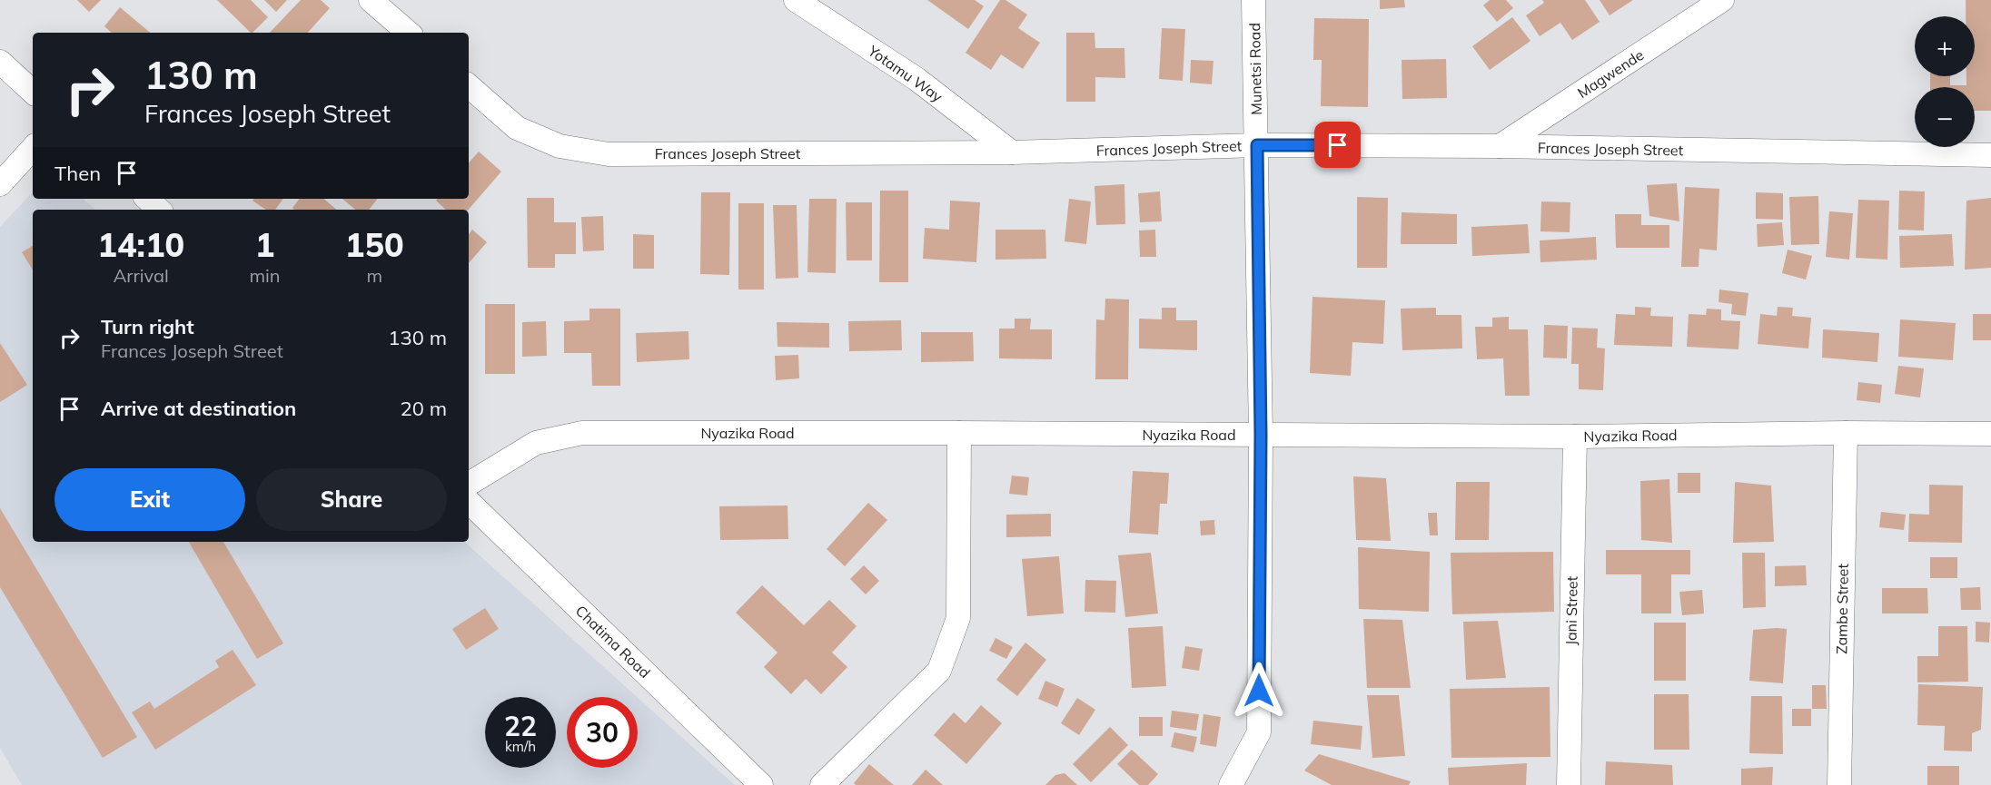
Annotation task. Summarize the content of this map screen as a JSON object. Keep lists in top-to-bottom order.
{
  "streets": {
    "street": [
      "Munetsi Road",
      "Yotamu Way",
      "Magwende",
      "Frances Joseph Street",
      "Nyazika Road",
      "Zambe Street",
      "Jani Street",
      "Chatima Road"
    ]
  },
  "crossings": [
    ["Munetsi Road", "Frances Joseph Street"],
    ["Munetsi Road", "Nyazika Road"],
    ["Yotamu Way", "Frances Joseph Street"],
    ["Magwende", "Frances Joseph Street"],
    ["Nyazika Road", "Zambe Street"],
    ["Nyazika Road", "Jani Street"]
  ],
  "page": {
    "map_buttons": ["+", "−"],
    "turn": ["130 m", "Frances Joseph Street"],
    "then": "Then",
    "eta": [
      "14:10",
      "Arrival",
      "1",
      "min",
      "150",
      "m"
    ],
    "list": [
      {
        "name": "Turn right",
        "note": "Frances Joseph Street",
        "value": "130 m"
      },
      {
        "name": "Arrive at destination",
        "value": "20 m"
      }
    ],
    "buttons": ["Exit", "Share"],
    "speed": "22 km/h",
    "limit": "30"
  }
}
